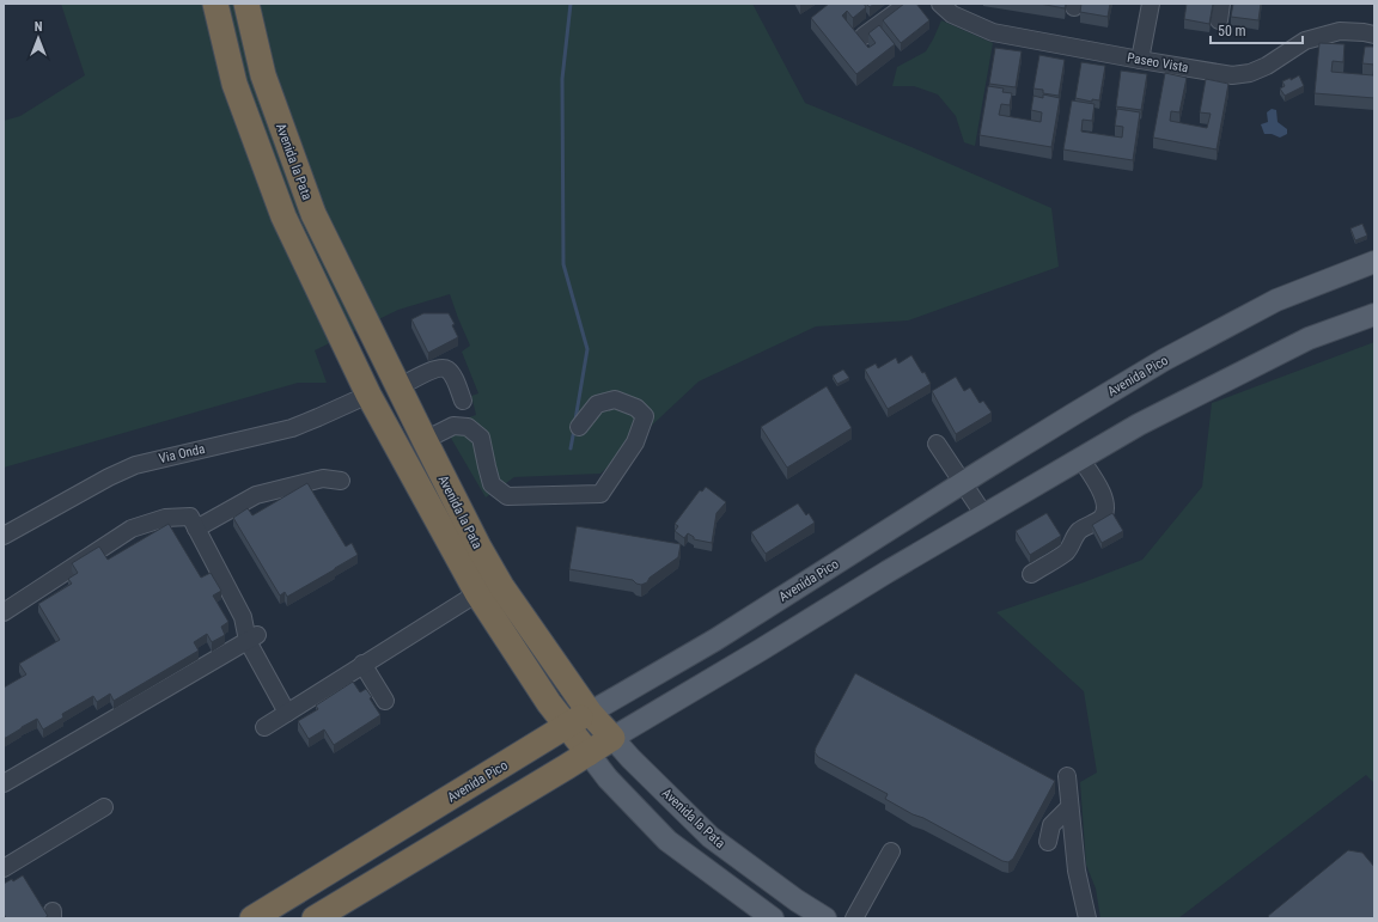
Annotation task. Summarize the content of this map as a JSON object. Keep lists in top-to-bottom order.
{
  "streets": {
    "highway": ["Avenida la Pata", "Avenida Pico"],
    "street": ["Paseo Vista", "Via Onda"]
  },
  "crossings": [
    ["Avenida la Pata", "Avenida Pico"],
    ["Avenida la Pata", "Via Onda"]
  ],
  "scale_bar": "50 m",
  "north": "top"
}
